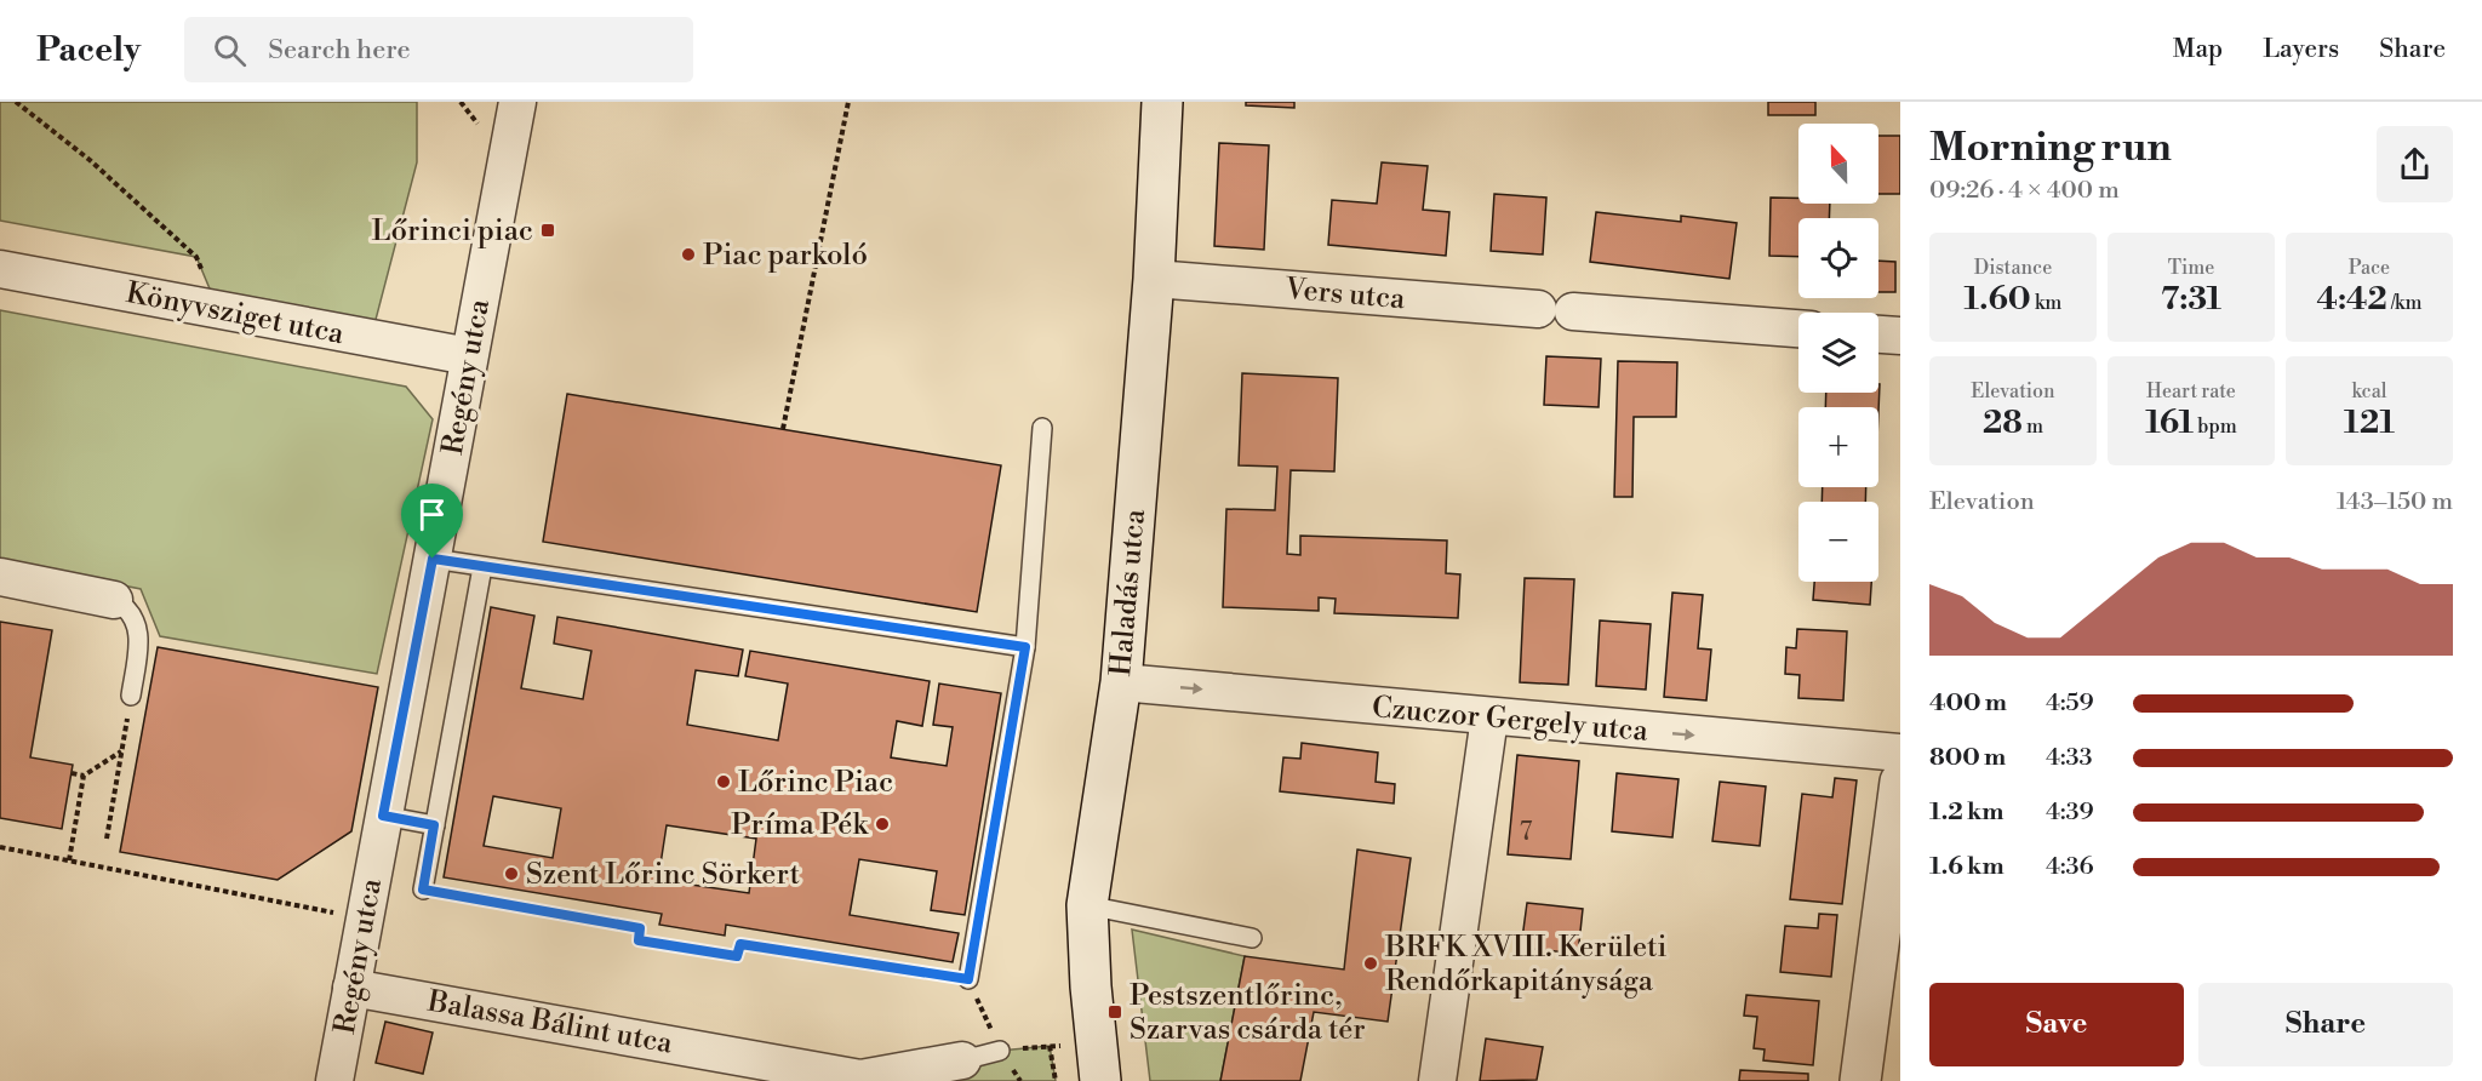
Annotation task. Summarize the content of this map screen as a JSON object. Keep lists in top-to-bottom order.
{
  "streets": {
    "main road": ["Haladás utca"],
    "street": [
      "Vers utca",
      "Könyvsziget utca",
      "Regény utca",
      "Czuczor Gergely utca",
      "Balassa Bálint utca"
    ]
  },
  "crossings": [
    ["Vers utca", "Haladás utca"],
    ["Könyvsziget utca", "Regény utca"],
    ["Regény utca", "Balassa Bálint utca"],
    ["Haladás utca", "Czuczor Gergely utca"]
  ],
  "one_way": ["Czuczor Gergely utca"],
  "places": {
    "transit": ["Lőrinci piac", "Pestszentlőrinc, Szarvas csárda tér"],
    "other": [
      "Piac parkoló",
      "Lőrinc Piac",
      "Príma Pék",
      "Szent Lőrinc Sörkert",
      "BRFK XVIII. Kerületi Rendőrkapitánysága"
    ]
  },
  "house_numbers": ["7"],
  "north": "top",
  "page": {
    "header": "Pacely",
    "search": "Search here",
    "nav": ["Map", "Layers", "Share"],
    "heading": ["Morning run", "09:26 · 4 × 400 m"],
    "map_buttons": ["+", "−"],
    "stats": [
      ["Distance", "1.60 km"],
      ["Time", "7:31"],
      ["Pace", "4:42 /km"],
      ["Elevation", "28 m"],
      ["Heart rate", "161 bpm"],
      ["kcal", "121"]
    ],
    "chart": ["Elevation", "143–150 m"],
    "list": [
      {
        "name": "400 m",
        "note": "4:59"
      },
      {
        "name": "800 m",
        "note": "4:33"
      },
      {
        "name": "1.2 km",
        "note": "4:39"
      },
      {
        "name": "1.6 km",
        "note": "4:36"
      }
    ],
    "buttons": ["Save", "Share"]
  }
}
